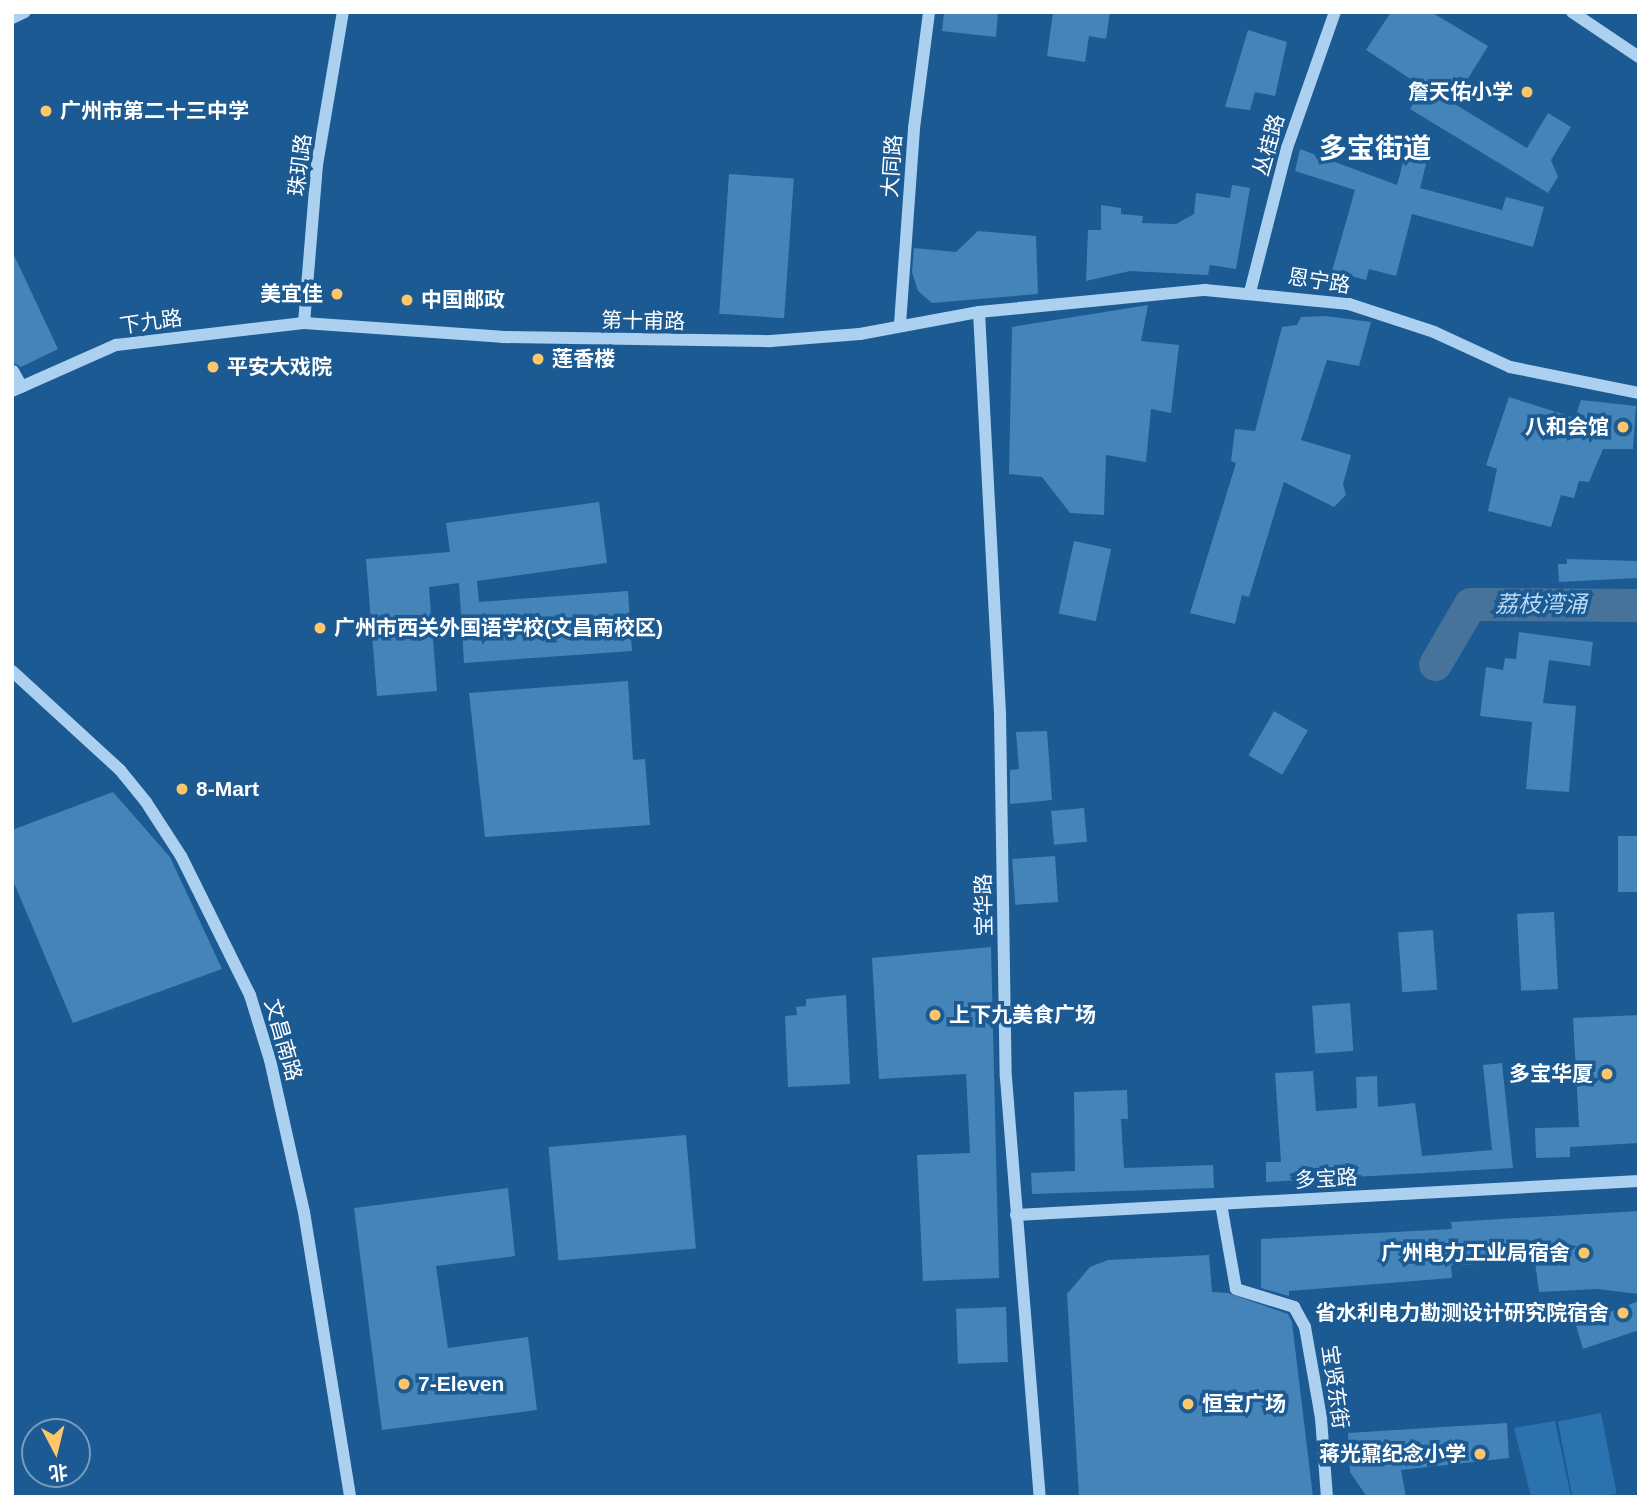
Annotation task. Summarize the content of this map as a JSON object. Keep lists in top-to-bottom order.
{
  "streets": {
    "street": [
      "丛桂路",
      "珠玑路",
      "大同路",
      "恩宁路",
      "第十甫路",
      "下九路",
      "宝华路",
      "文昌南路",
      "多宝路",
      "宝贤东街"
    ]
  },
  "crossings": [
    ["丛桂路", "恩宁路"],
    ["珠玑路", "第十甫路"],
    ["珠玑路", "下九路"],
    ["大同路", "第十甫路"],
    ["恩宁路", "第十甫路"],
    ["恩宁路", "宝华路"],
    ["第十甫路", "下九路"],
    ["第十甫路", "宝华路"],
    ["宝华路", "多宝路"],
    ["多宝路", "宝贤东街"]
  ],
  "districts": ["多宝街道"],
  "water": ["荔枝湾涌"],
  "places": [
    "詹天佑小学",
    "广州市第二十三中学",
    "美宜佳",
    "中国邮政",
    "莲香楼",
    "平安大戏院",
    "八和会馆",
    "广州市西关外国语学校(文昌南校区)",
    "8-Mart",
    "上下九美食广场",
    "多宝华厦",
    "广州电力工业局宿舍",
    "省水利电力勘测设计研究院宿舍",
    "7-Eleven",
    "恒宝广场",
    "蒋光鼐纪念小学"
  ],
  "north": "bottom"
}
